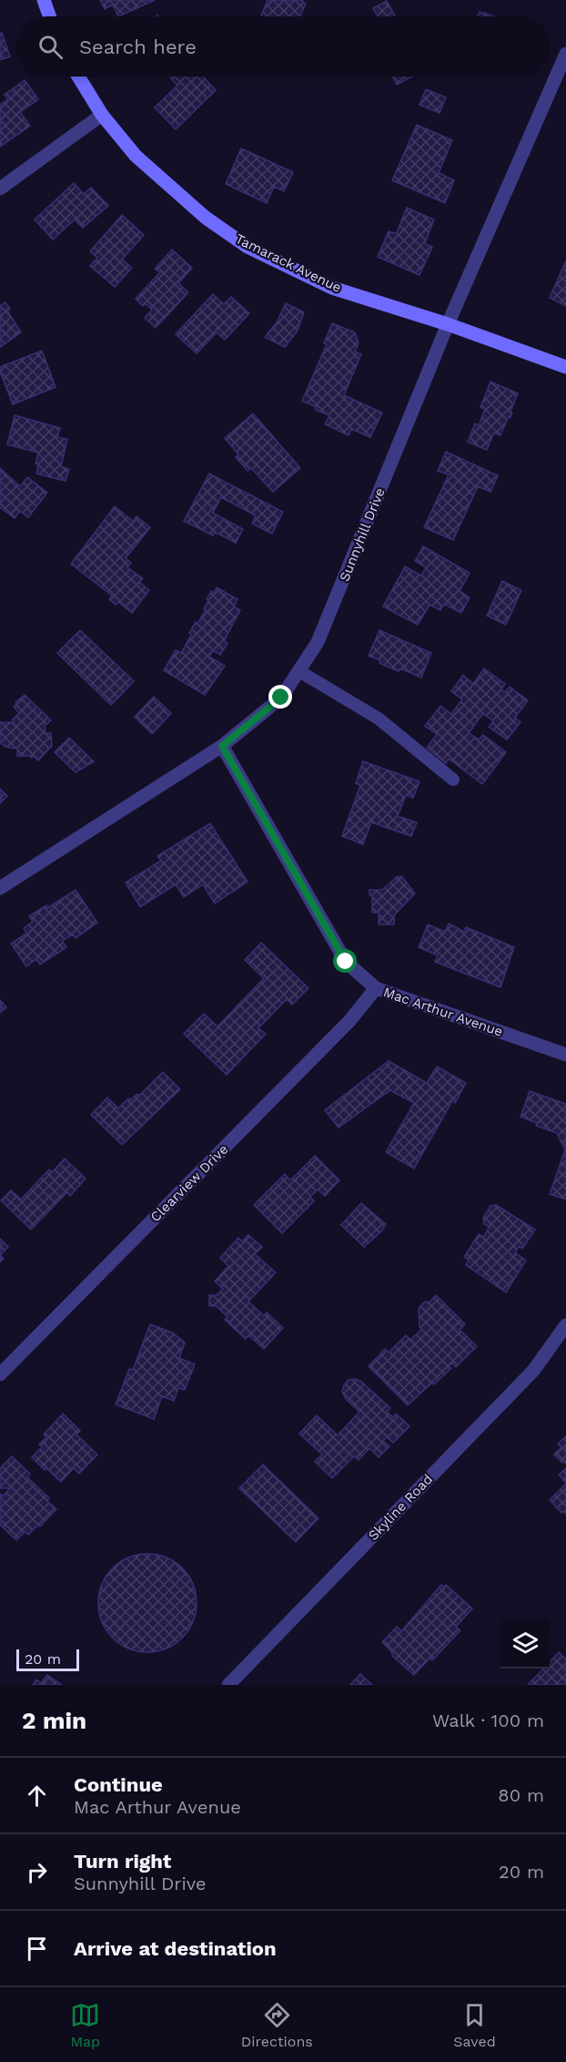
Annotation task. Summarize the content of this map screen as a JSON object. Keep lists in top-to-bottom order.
{
  "streets": {
    "main road": ["Tamarack Avenue"],
    "street": [
      "Sunnyhill Drive",
      "Mac Arthur Avenue",
      "Clearview Drive",
      "Skyline Road"
    ]
  },
  "crossings": [
    ["Tamarack Avenue", "Sunnyhill Drive"],
    ["Sunnyhill Drive", "Mac Arthur Avenue"],
    ["Mac Arthur Avenue", "Clearview Drive"]
  ],
  "scale_bar": "20 m",
  "page": {
    "search": "Search here",
    "scale": "20 m",
    "heading": ["2 min", "Walk · 100 m"],
    "list": [
      ["Continue", "Mac Arthur Avenue", "80 m"],
      ["Turn right", "Sunnyhill Drive", "20 m"],
      "Arrive at destination"
    ],
    "nav": ["Map", "Directions", "Saved"]
  }
}
